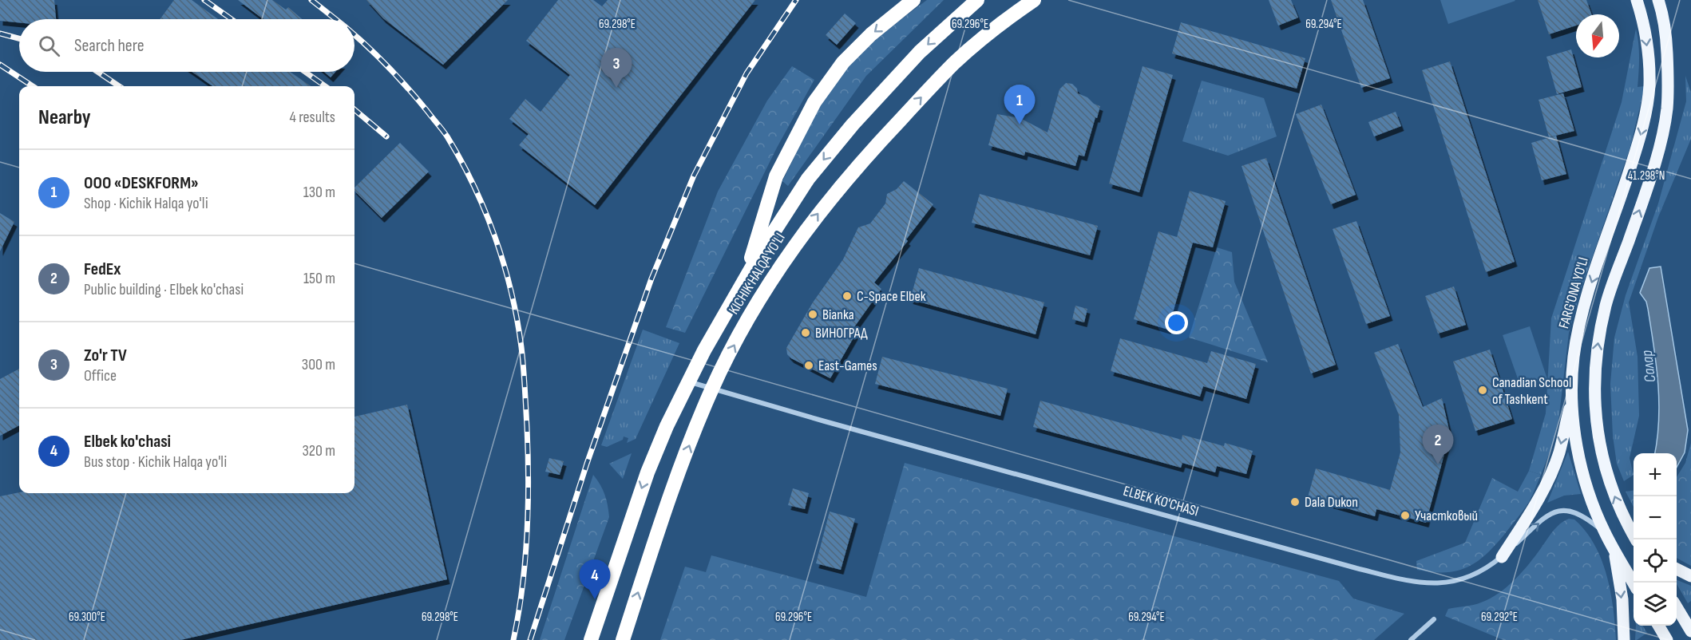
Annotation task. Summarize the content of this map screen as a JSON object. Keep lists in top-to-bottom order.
{
  "streets": {
    "highway": ["KICHIK HALQA YO'LI"],
    "main road": ["FARG'ONA YO'LI"],
    "street": ["ELBEK KO'CHASI"]
  },
  "crossings": [
    ["KICHIK HALQA YO'LI", "ELBEK KO'CHASI"],
    ["FARG'ONA YO'LI", "ELBEK KO'CHASI"]
  ],
  "water": ["Салар"],
  "places": [
    "C-Space Elbek",
    "Bianka",
    "ВИНОГРАД",
    "East-Games",
    "Canadian School of Tashkent",
    "Dala Dukon",
    "Участковый"
  ],
  "north": "bottom",
  "page": {
    "search": "Search here",
    "pins": [
      "3",
      "1",
      "2",
      "4"
    ],
    "heading": ["Nearby", "4 results"],
    "list": [
      {
        "mark": "1",
        "name": "ООО «DESKFORM»",
        "note": "Shop · Kichik Halqa yo'li",
        "value": "130 m"
      },
      {
        "mark": "2",
        "name": "FedEx",
        "note": "Public building · Elbek ko'chasi",
        "value": "150 m"
      },
      {
        "mark": "3",
        "name": "Zo'r TV",
        "note": "Office",
        "value": "300 m"
      },
      {
        "mark": "4",
        "name": "Elbek ko'chasi",
        "note": "Bus stop · Kichik Halqa yo'li",
        "value": "320 m"
      }
    ],
    "map_buttons": ["+", "−"]
  },
  "coordinates": [
    "69.298°E",
    "69.296°E",
    "69.294°E",
    "41.298°N",
    "69.300°E",
    "69.292°E"
  ]
}
